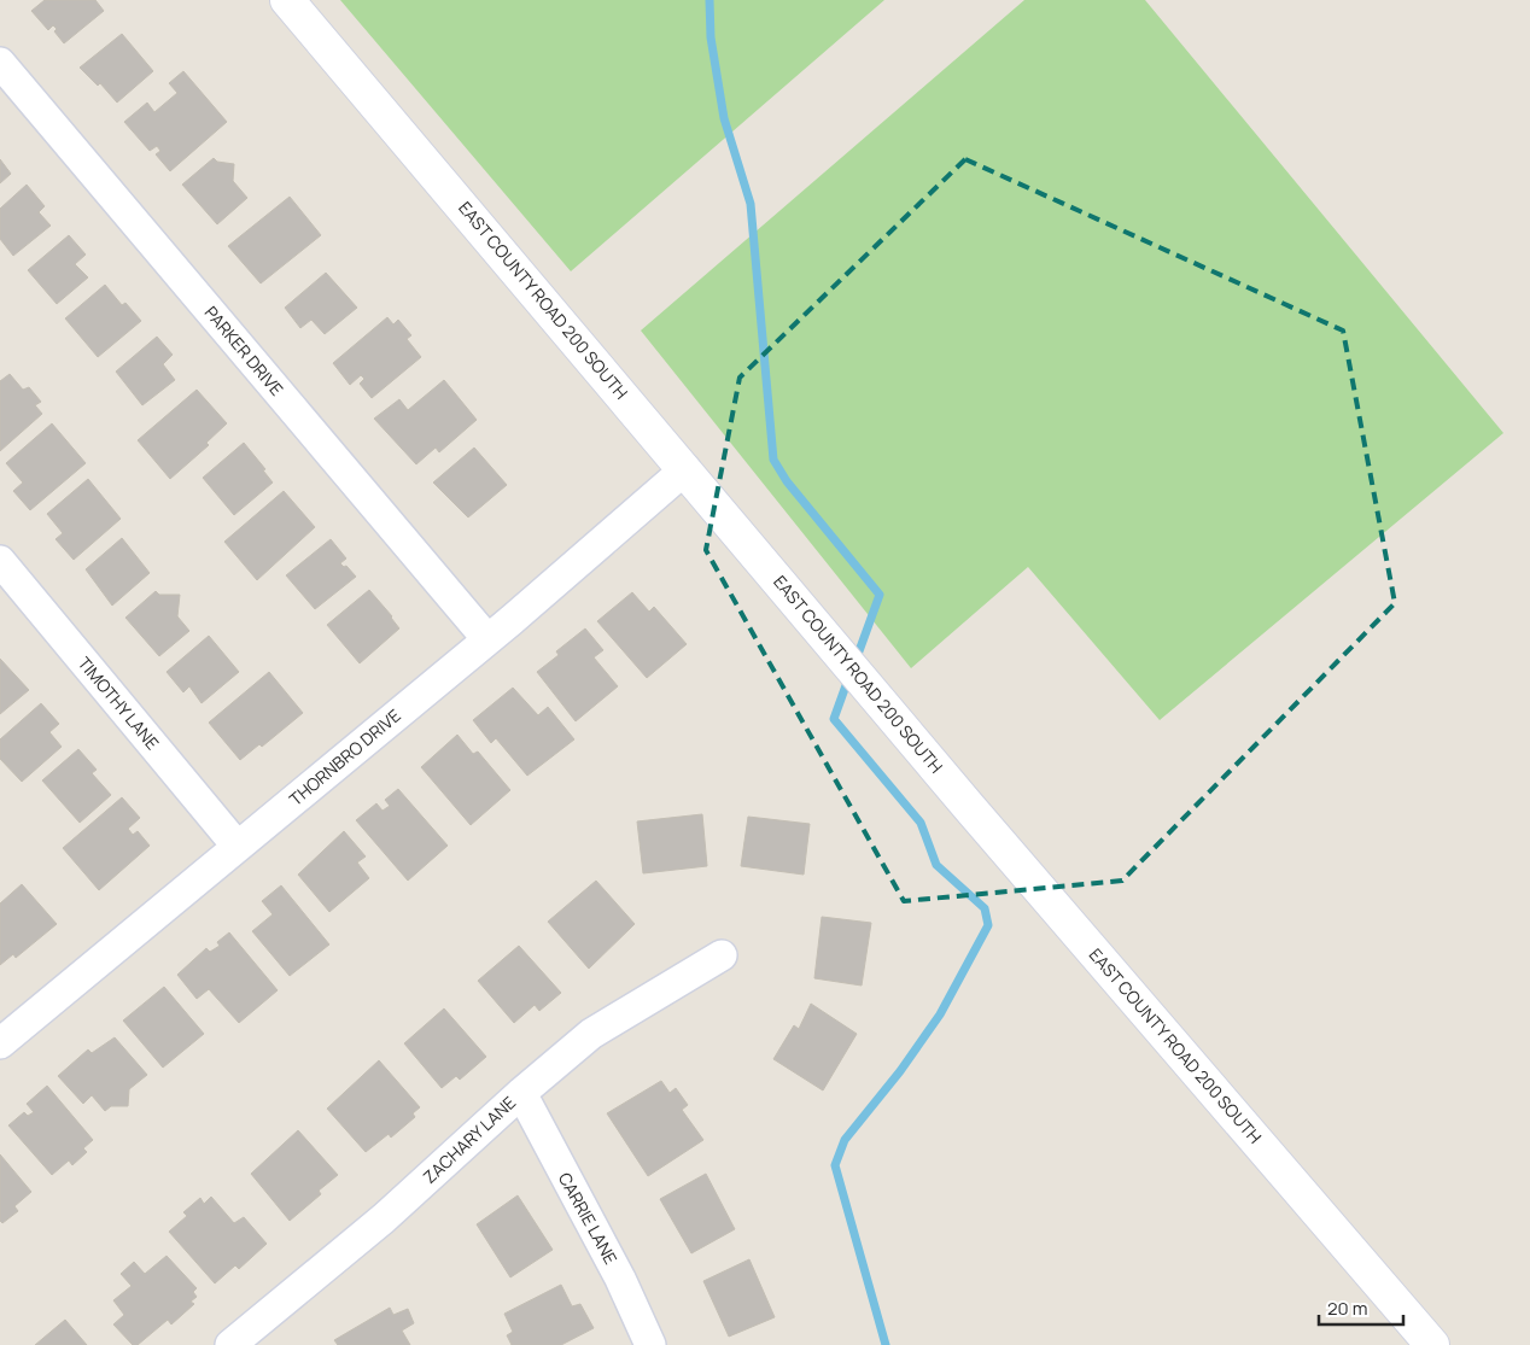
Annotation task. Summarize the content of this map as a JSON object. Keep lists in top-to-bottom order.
{
  "streets": {
    "street": [
      "EAST COUNTY ROAD 200 SOUTH",
      "PARKER DRIVE",
      "TIMOTHY LANE",
      "THORNBRO DRIVE",
      "ZACHARY LANE",
      "CARRIE LANE"
    ]
  },
  "crossings": [
    ["EAST COUNTY ROAD 200 SOUTH", "THORNBRO DRIVE"],
    ["PARKER DRIVE", "THORNBRO DRIVE"],
    ["TIMOTHY LANE", "THORNBRO DRIVE"],
    ["ZACHARY LANE", "CARRIE LANE"]
  ],
  "scale_bar": "20 m"
}
